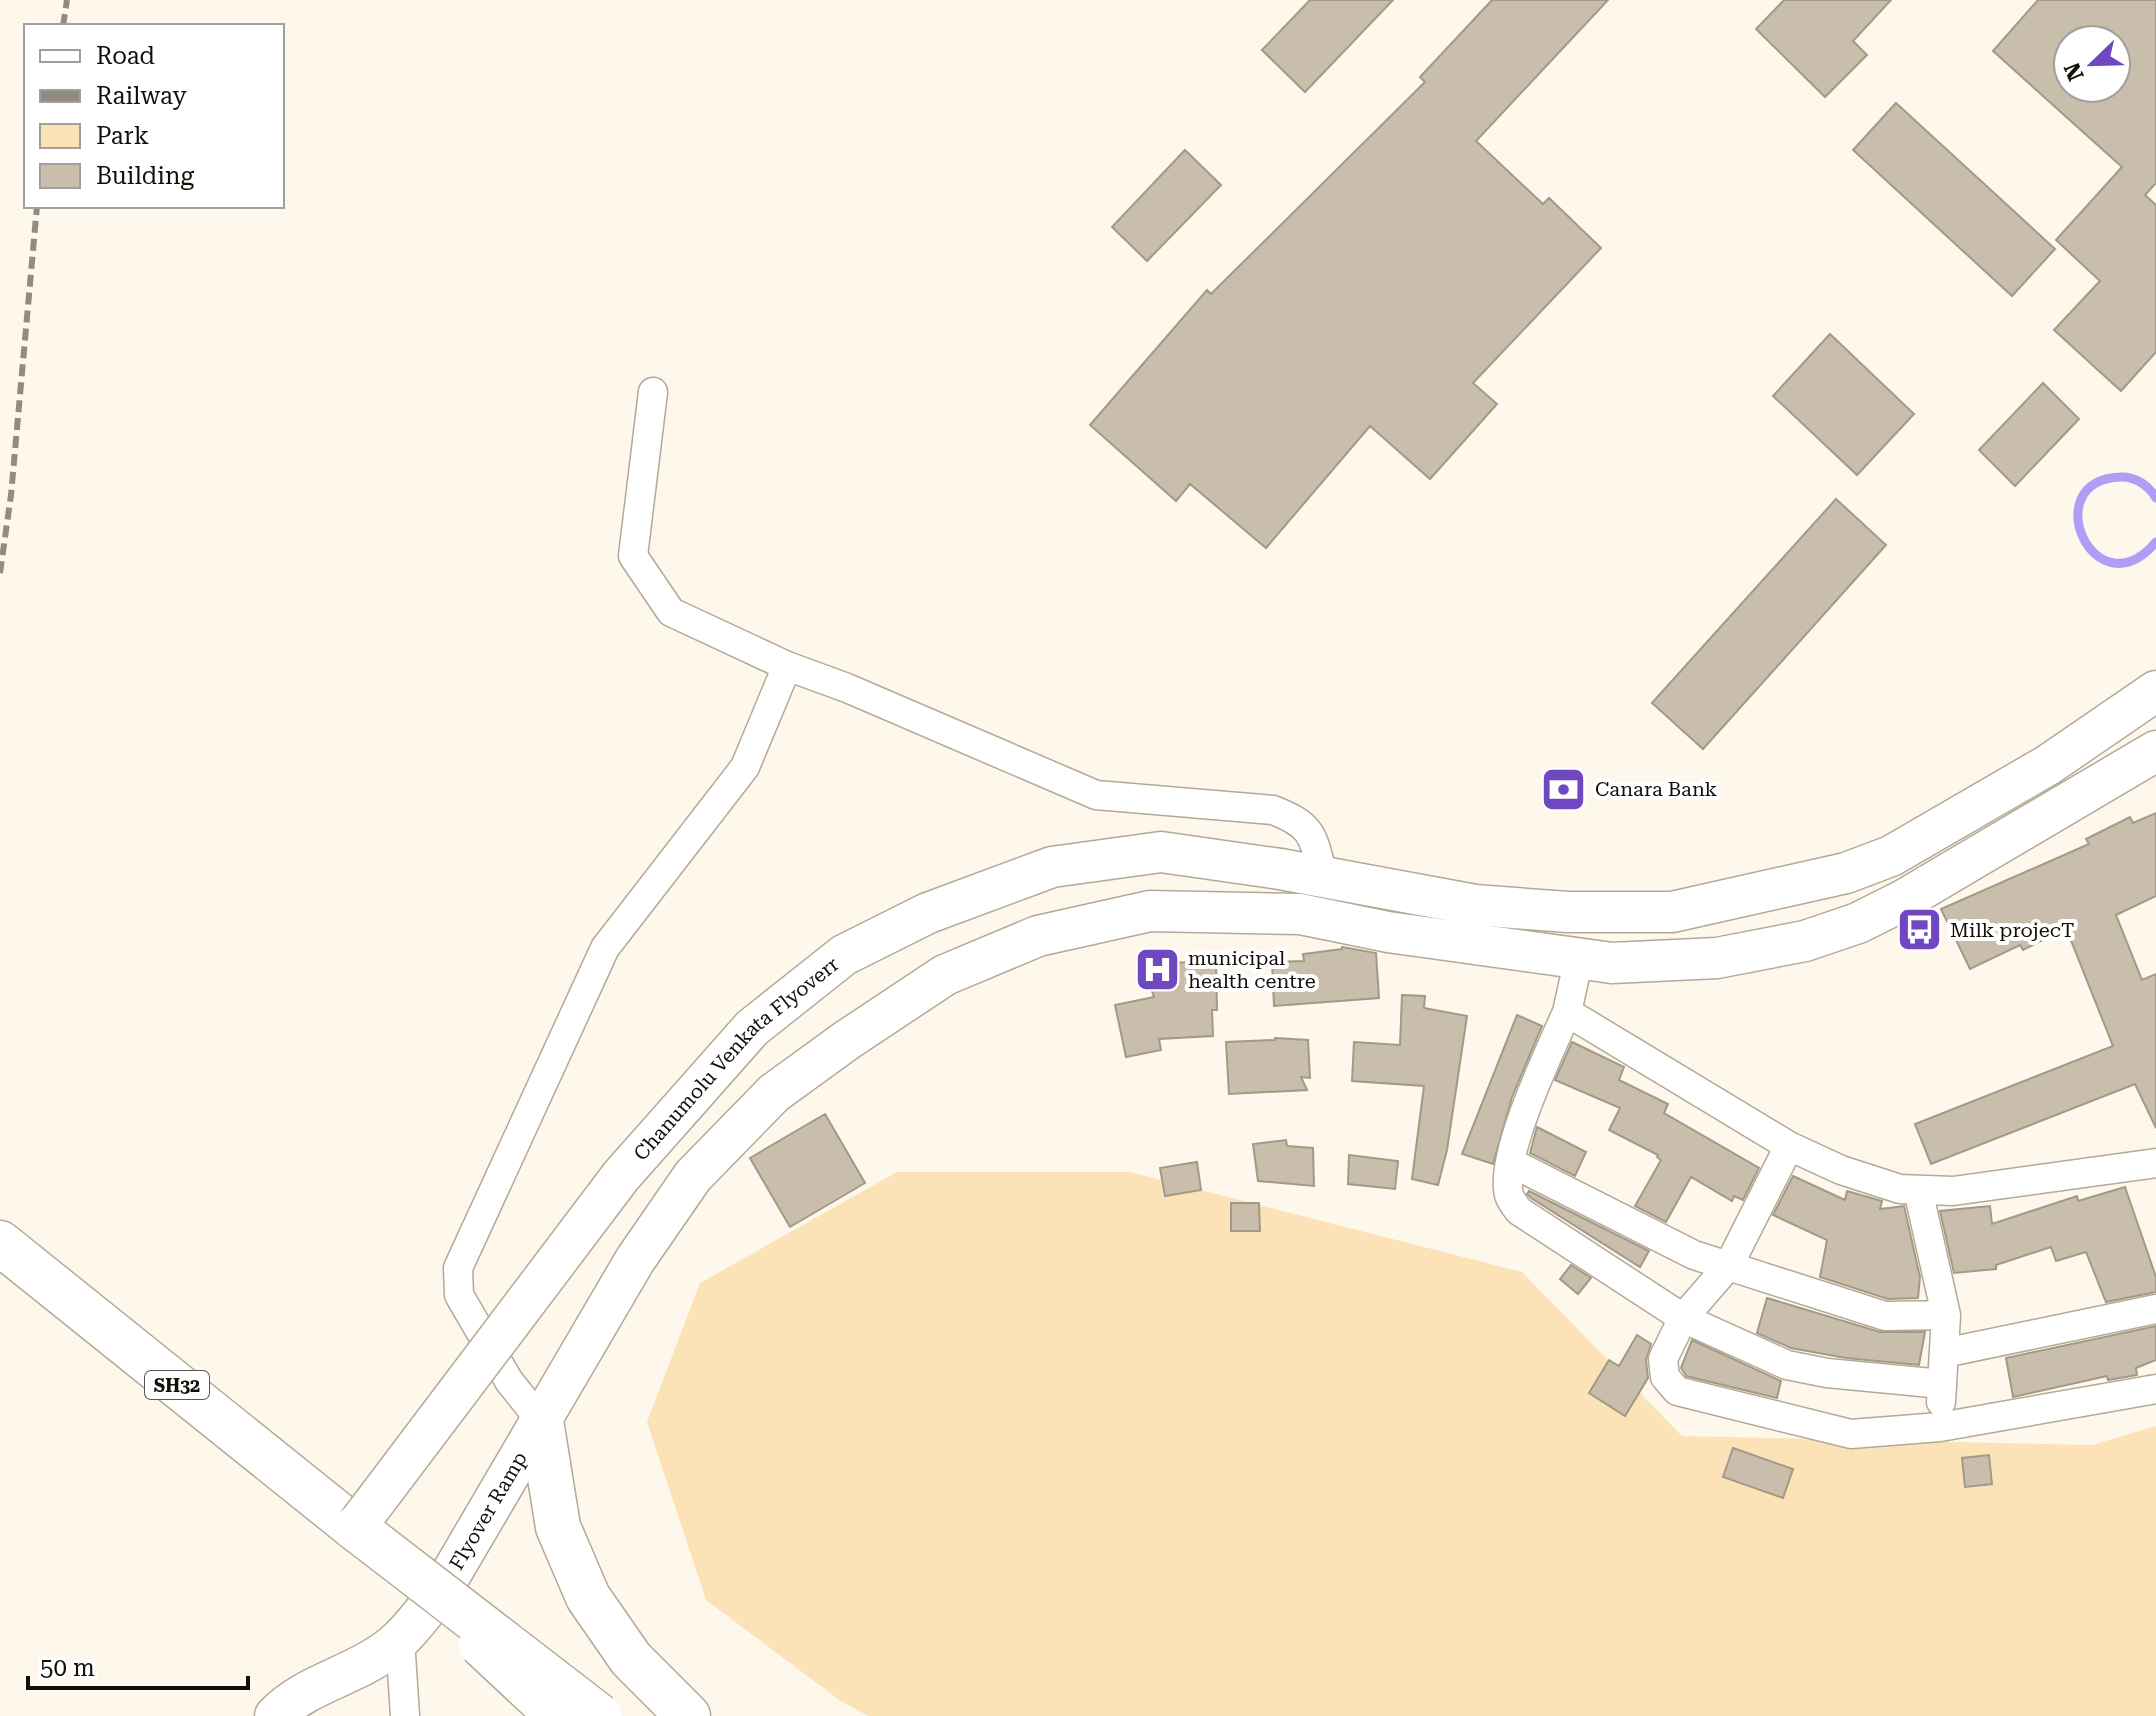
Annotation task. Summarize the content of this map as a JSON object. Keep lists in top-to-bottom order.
{
  "streets": {
    "main road": ["SH32"],
    "street": ["Chanumolu Venkata Flyoverr", "Flyover Ramp"]
  },
  "crossings": [
    ["Chanumolu Venkata Flyoverr", "SH32"]
  ],
  "places": {
    "bank": ["Canara Bank"],
    "bus stop": ["Milk projecT"],
    "hospital": ["municipal health centre"]
  },
  "legend": [
    "Road",
    "Railway",
    "Park",
    "Building"
  ],
  "scale_bar": "50 m",
  "north": "bottom left"
}
